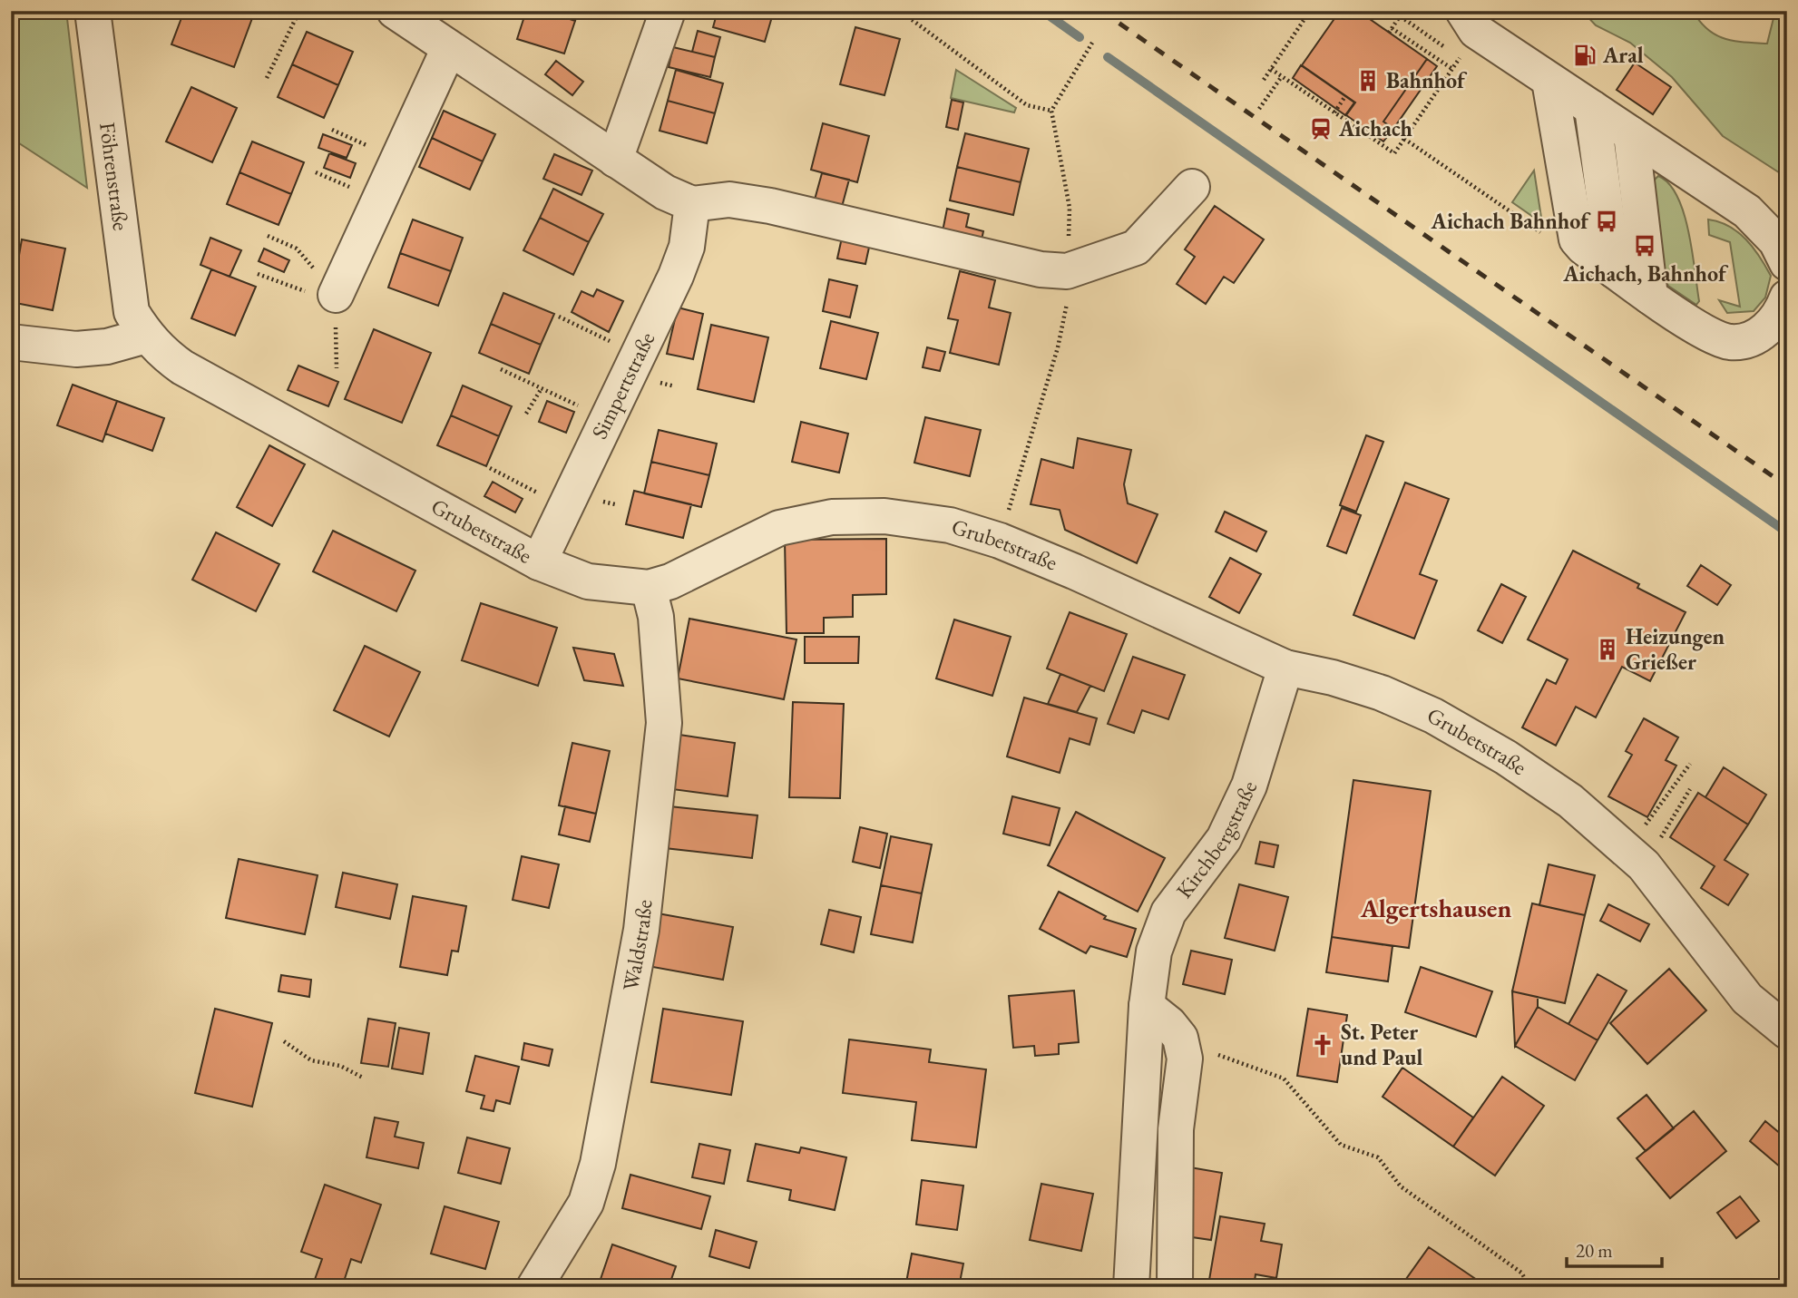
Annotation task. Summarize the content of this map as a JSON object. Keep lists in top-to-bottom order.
{
  "streets": {
    "street": [
      "Föhrenstraße",
      "Simpertstraße",
      "Grubetstraße",
      "Kirchbergstraße",
      "Waldstraße"
    ]
  },
  "crossings": [
    ["Föhrenstraße", "Grubetstraße"],
    ["Simpertstraße", "Grubetstraße"],
    ["Grubetstraße", "Kirchbergstraße"],
    ["Grubetstraße", "Waldstraße"]
  ],
  "districts": ["Algertshausen"],
  "places": {
    "fuel station": ["Aral"],
    "building": ["Bahnhof", "Heizungen Grießer"],
    "station": ["Aichach"],
    "bus stop": ["Aichach Bahnhof", "Aichach, Bahnhof"],
    "church": ["St. Peter und Paul"]
  },
  "scale_bar": "20 m"
}
